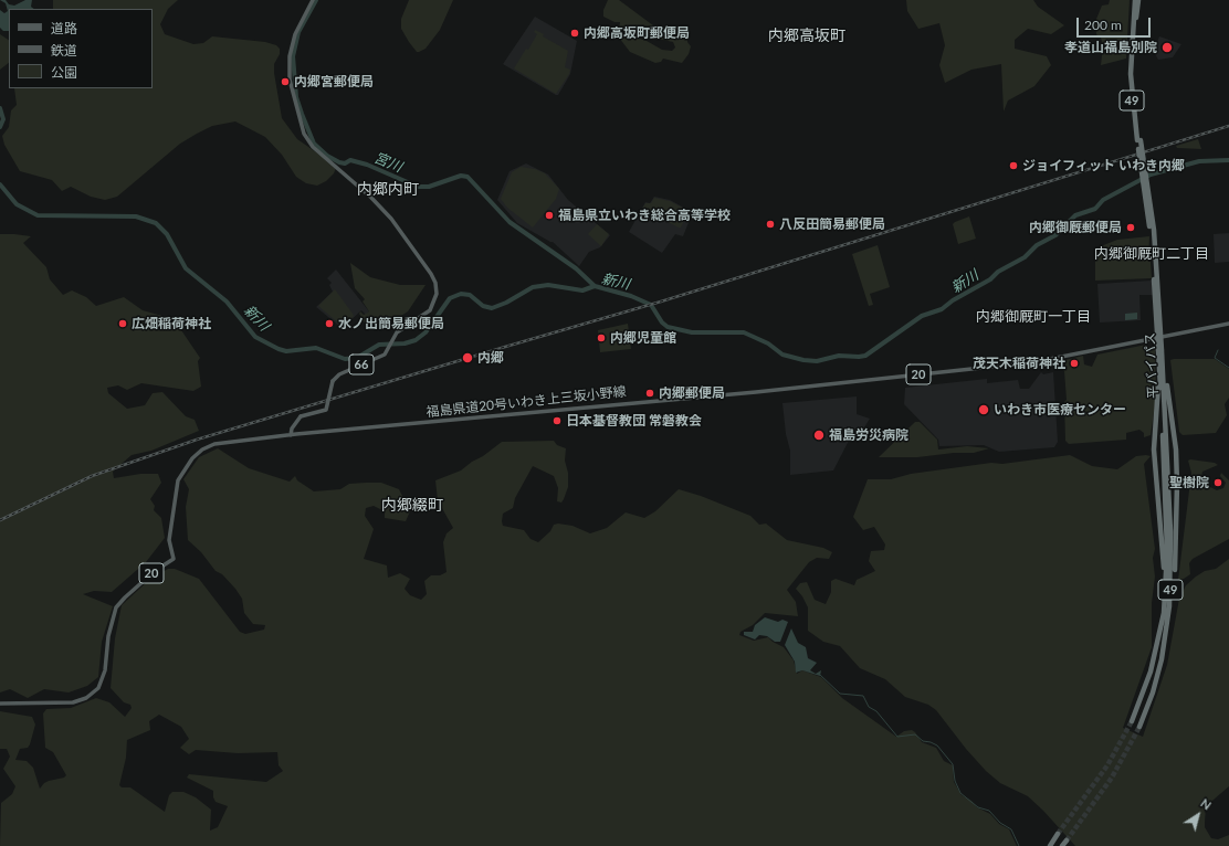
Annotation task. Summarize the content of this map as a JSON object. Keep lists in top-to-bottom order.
{
  "streets": {
    "highway": ["49", "平バイパス"],
    "main road": ["66", "20", "福島県道20号いわき上三坂小野線"]
  },
  "crossings": [
    ["66", "福島県道20号いわき上三坂小野線"]
  ],
  "districts": [
    "内郷高坂町",
    "内郷内町",
    "内郷御厩町二丁目",
    "内郷御厩町一丁目",
    "内郷綴町"
  ],
  "water": ["宮川", "新川"],
  "places": [
    "内郷高坂町郵便局",
    "孝道山福島別院",
    "内郷宮郵便局",
    "ジョイフィット いわき内郷",
    "福島県立いわき総合高等学校",
    "八反田簡易郵便局",
    "内郷御厩郵便局",
    "広畑稲荷神社",
    "水ノ出簡易郵便局",
    "内郷児童館",
    "内郷",
    "茂天木稲荷神社",
    "内郷郵便局",
    "いわき市医療センター",
    "日本基督教団 常磐教会",
    "福島労災病院",
    "聖樹院"
  ],
  "legend": ["道路", "鉄道", "公園"],
  "scale_bar": "200 m",
  "north": "top right"
}
